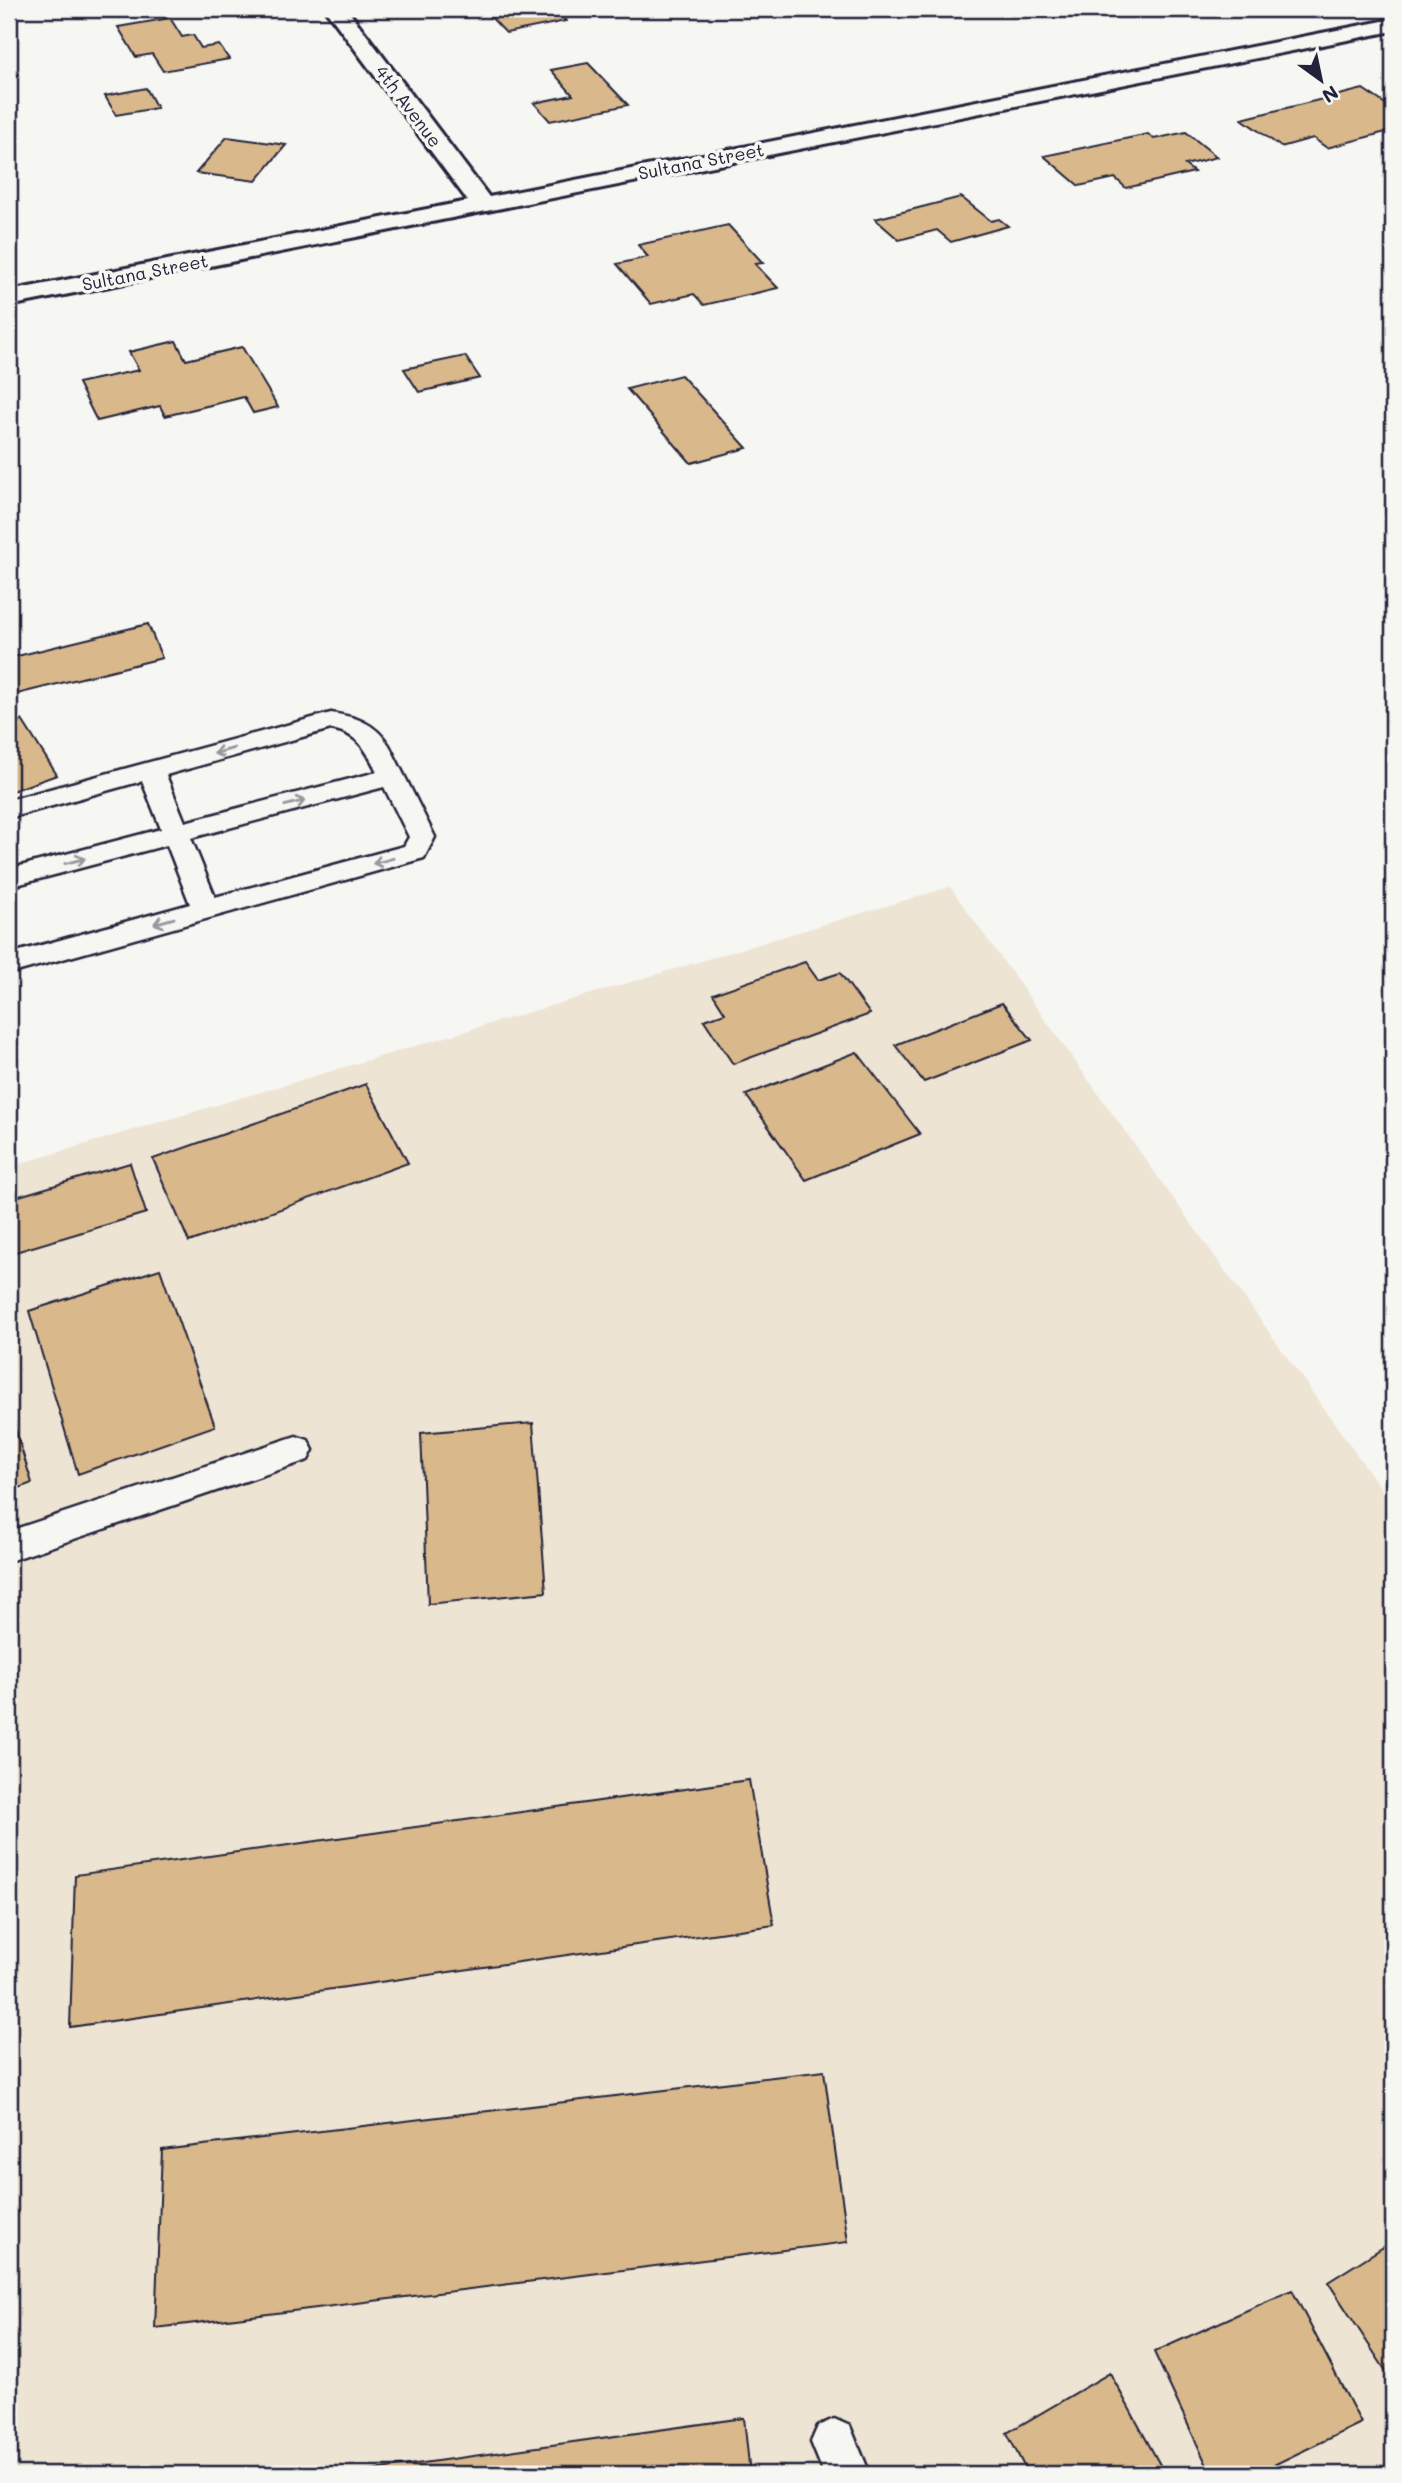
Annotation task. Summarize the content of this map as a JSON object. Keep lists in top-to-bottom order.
{
  "streets": {
    "street": ["4th Avenue", "Sultana Street"]
  },
  "crossings": [
    ["4th Avenue", "Sultana Street"]
  ],
  "north": "bottom right"
}
